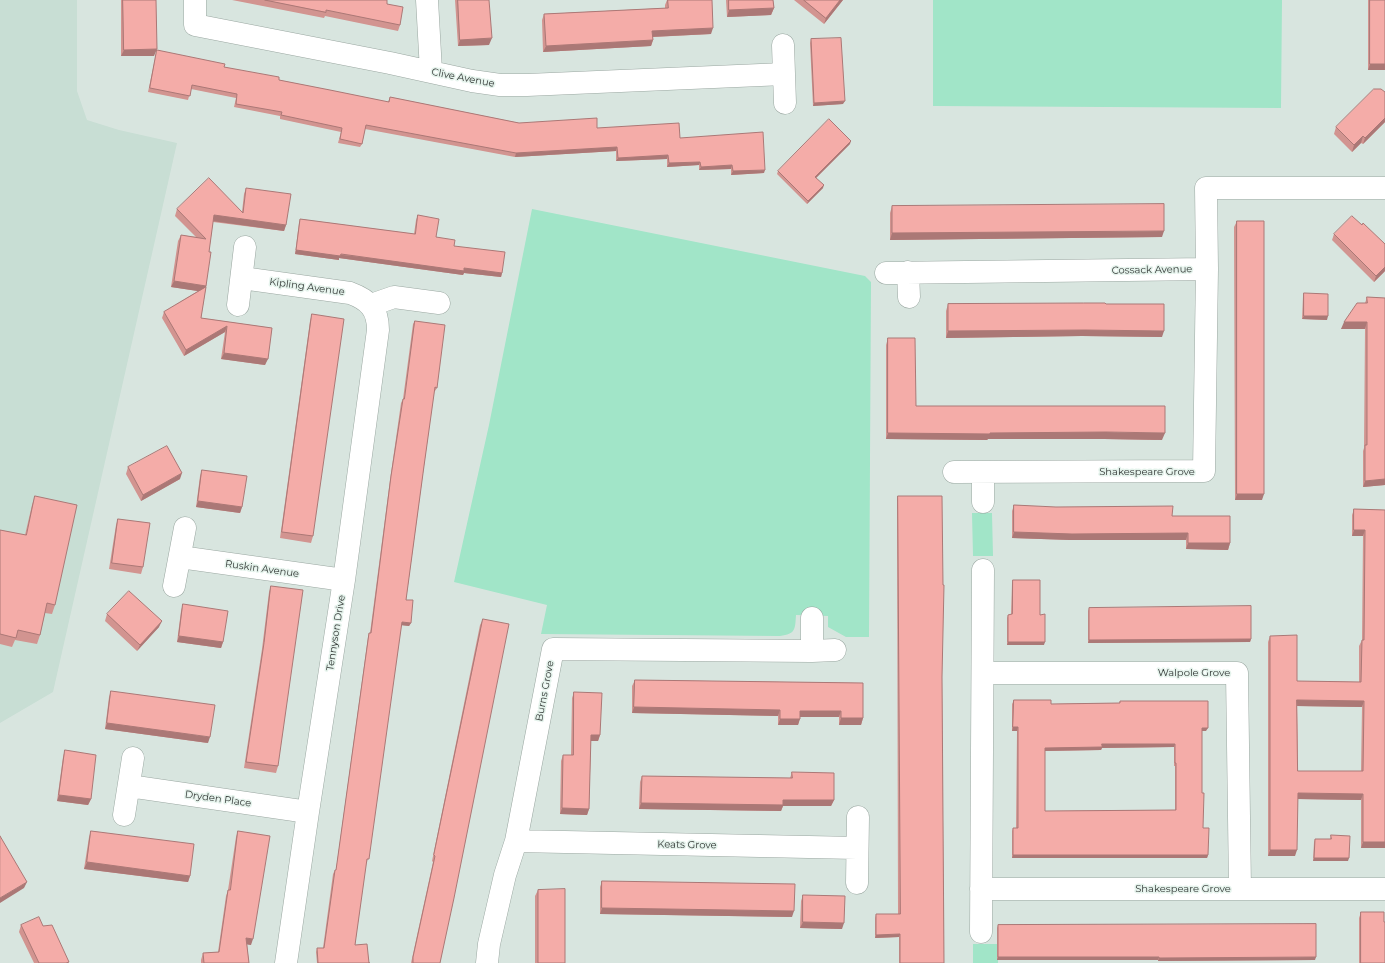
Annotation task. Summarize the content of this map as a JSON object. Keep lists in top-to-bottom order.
{
  "streets": {
    "street": [
      "Clive Avenue",
      "Cossack Avenue",
      "Kipling Avenue",
      "Shakespeare Grove",
      "Ruskin Avenue",
      "Tennyson Drive",
      "Walpole Grove",
      "Burns Grove",
      "Dryden Place",
      "Keats Grove"
    ]
  },
  "crossings": [
    ["Cossack Avenue", "Shakespeare Grove"],
    ["Kipling Avenue", "Tennyson Drive"],
    ["Shakespeare Grove", "Walpole Grove"],
    ["Ruskin Avenue", "Tennyson Drive"],
    ["Tennyson Drive", "Dryden Place"],
    ["Burns Grove", "Keats Grove"]
  ]
}
